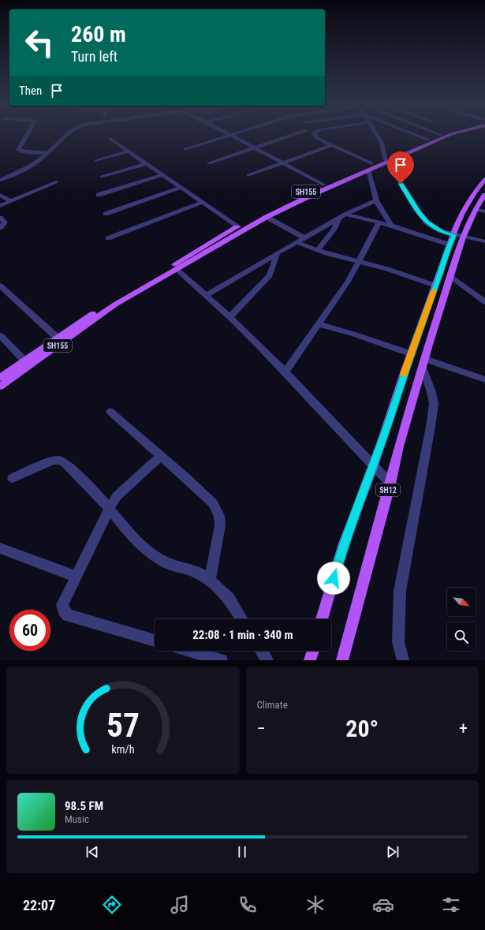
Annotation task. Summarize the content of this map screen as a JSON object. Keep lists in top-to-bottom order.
{
  "streets": {
    "main road": ["SH155", "SH12"]
  },
  "north": "bottom right",
  "page": {
    "turn": ["260 m", "Turn left"],
    "then": "Then",
    "limit": "60",
    "trip": "22:08 · 1 min · 340 m",
    "tile": "Climate",
    "heat": ["−", "20°", "+"],
    "song": ["98.5 FM", "Music"],
    "tabs": "22:07",
    "gauge": ["57", "km/h"]
  }
}
